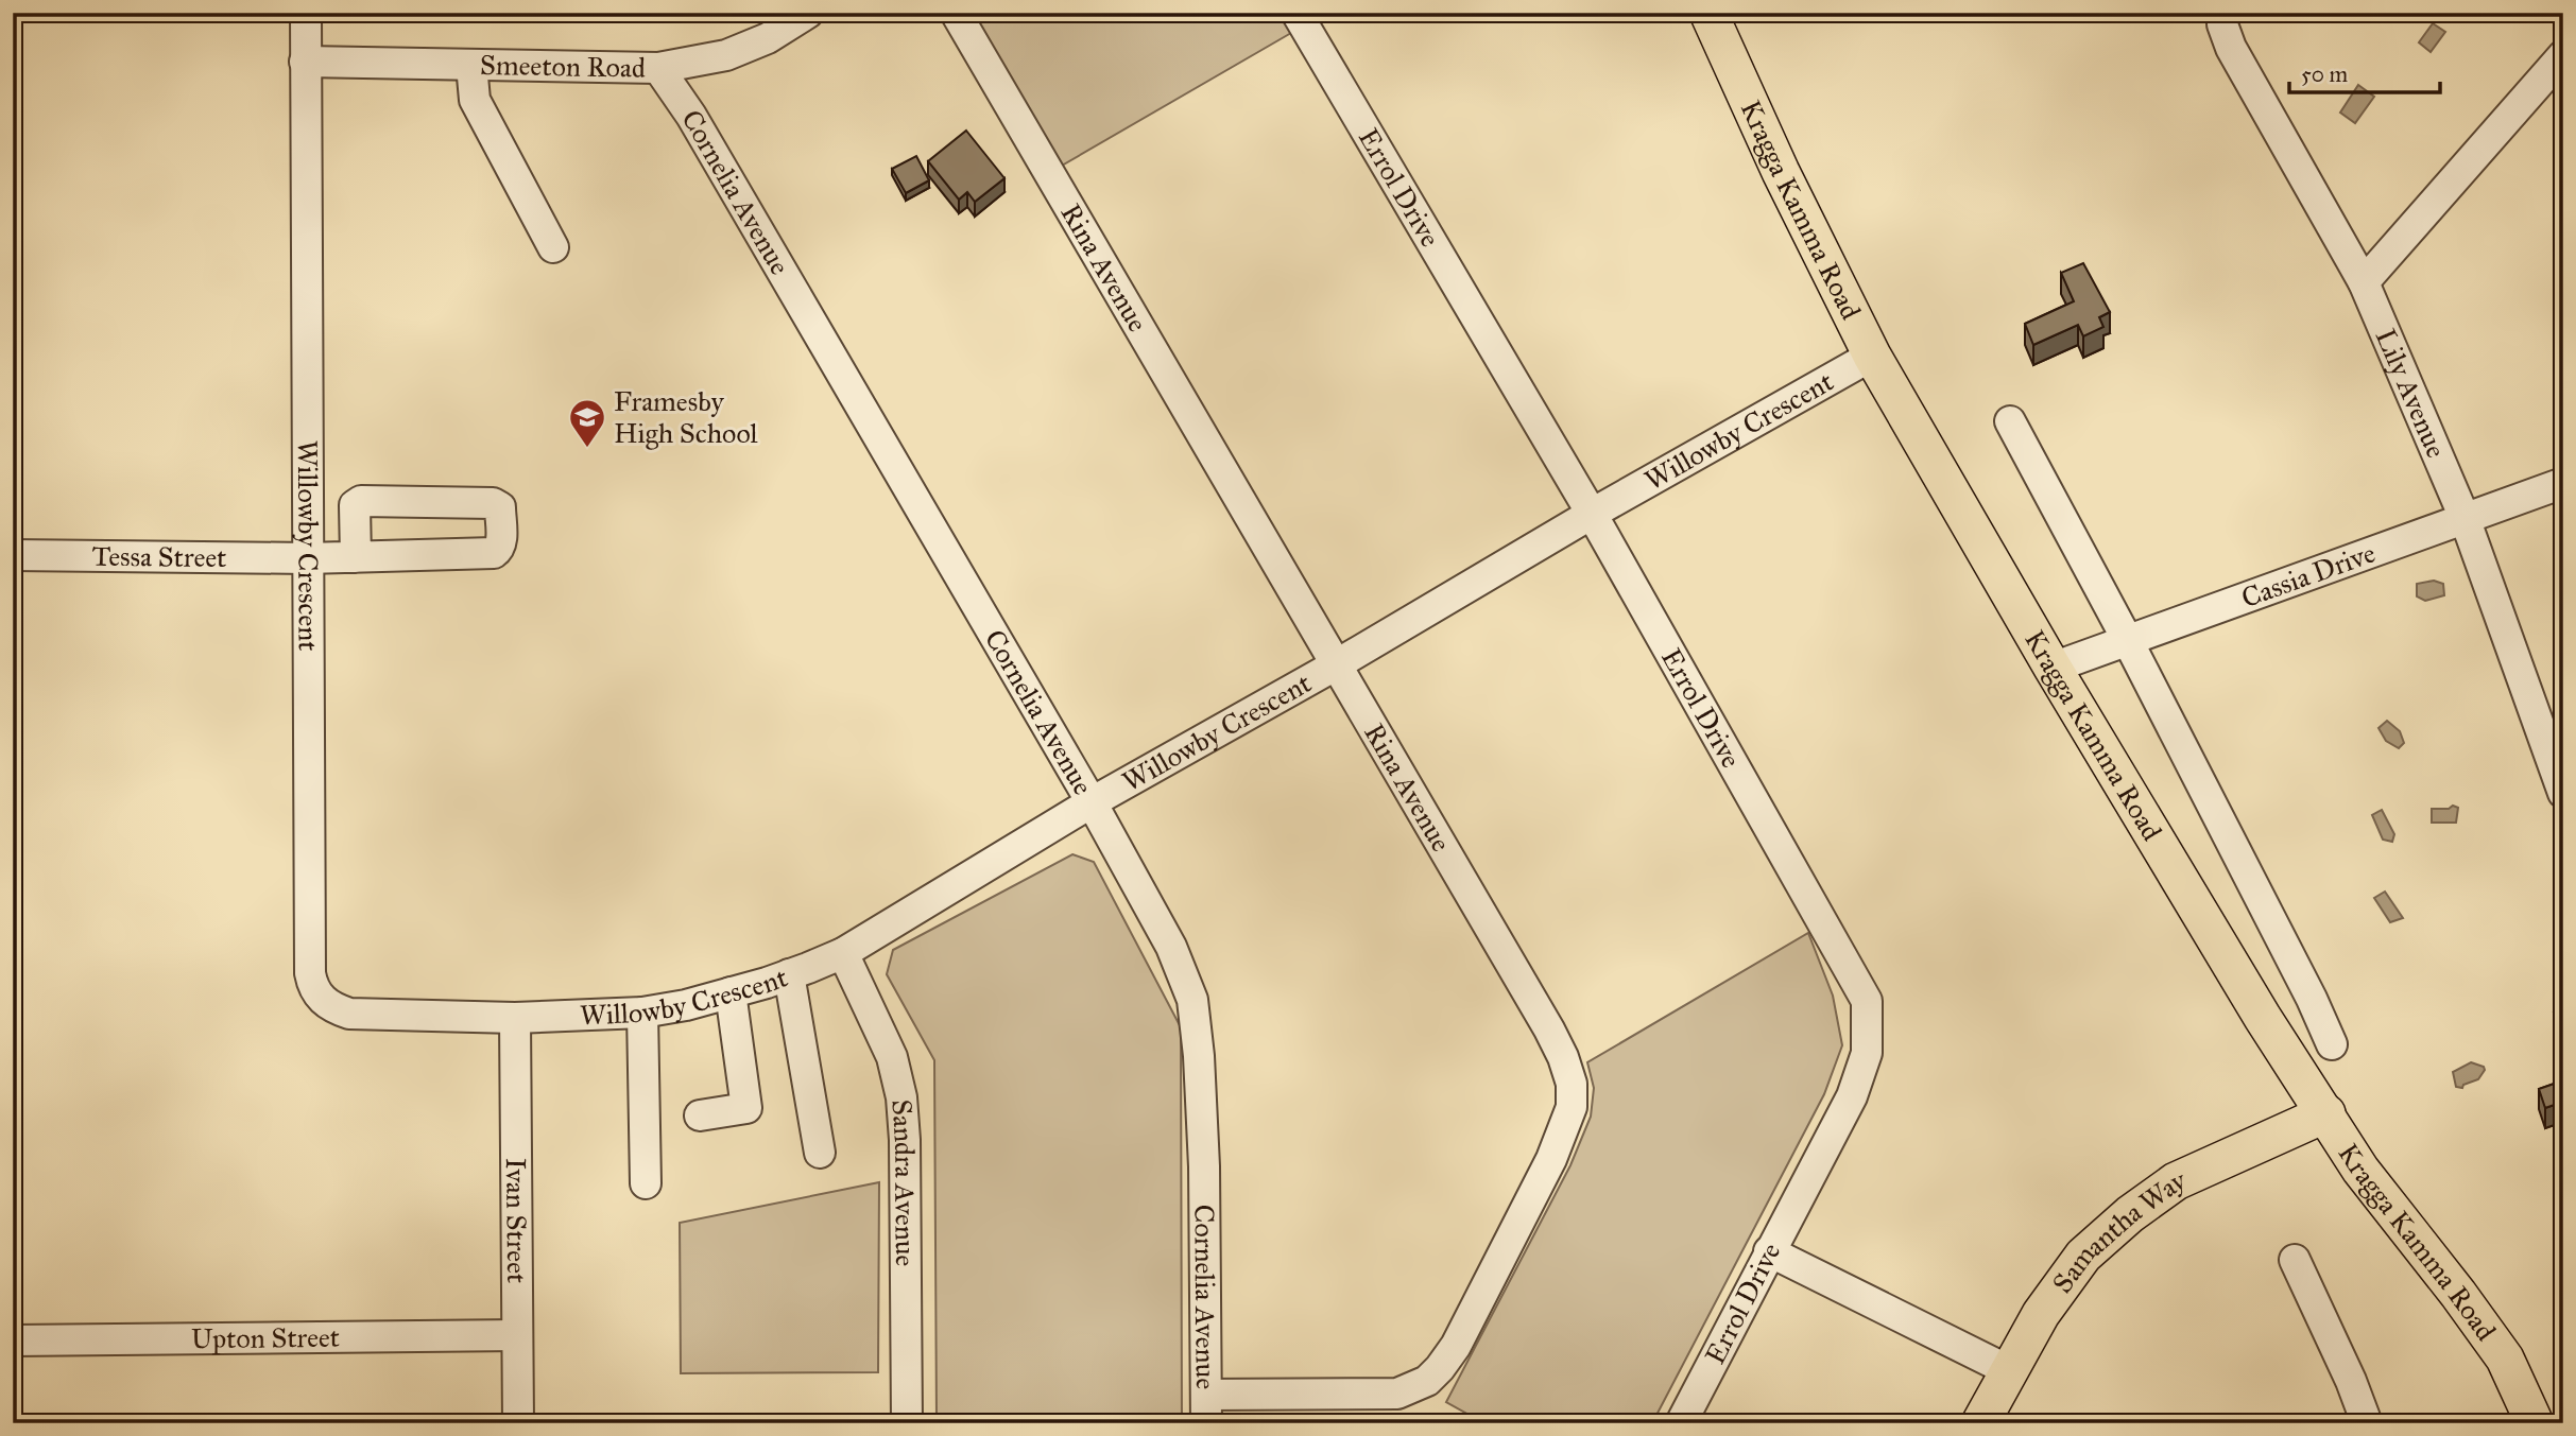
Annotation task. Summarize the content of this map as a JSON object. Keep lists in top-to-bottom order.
{
  "streets": {
    "main road": ["Kragga Kamma Road", "Samantha Way"],
    "street": [
      "Smeeton Road",
      "Errol Drive",
      "Cornelia Avenue",
      "Rina Avenue",
      "Lily Avenue",
      "Willowby Crescent",
      "Tessa Street",
      "Cassia Drive",
      "Sandra Avenue",
      "Ivan Street",
      "Upton Street"
    ]
  },
  "crossings": [
    ["Smeeton Road", "Cornelia Avenue"],
    ["Smeeton Road", "Willowby Crescent"],
    ["Errol Drive", "Willowby Crescent"],
    ["Cornelia Avenue", "Rina Avenue"],
    ["Cornelia Avenue", "Willowby Crescent"],
    ["Kragga Kamma Road", "Willowby Crescent"],
    ["Kragga Kamma Road", "Cassia Drive"],
    ["Kragga Kamma Road", "Samantha Way"],
    ["Rina Avenue", "Willowby Crescent"],
    ["Lily Avenue", "Cassia Drive"],
    ["Willowby Crescent", "Tessa Street"],
    ["Willowby Crescent", "Sandra Avenue"],
    ["Willowby Crescent", "Ivan Street"],
    ["Ivan Street", "Upton Street"]
  ],
  "places": {
    "school or university": ["Framesby High School"]
  },
  "scale_bar": "50 m"
}
